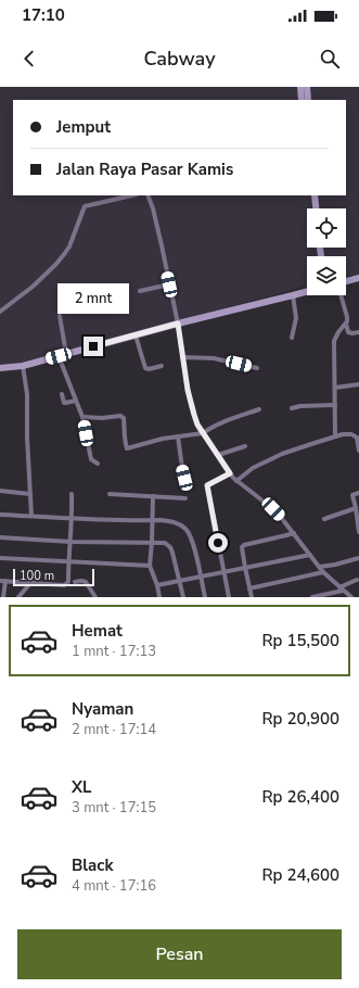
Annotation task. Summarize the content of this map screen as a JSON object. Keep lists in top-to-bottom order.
{
  "scale_bar": "100 m",
  "page": {
    "status": "17:10",
    "header": "Cabway",
    "banner": ["Jemput", "Jalan Raya Pasar Kamis"],
    "bubble": "2 mnt",
    "scale": "100 m",
    "list": [
      {
        "name": "Hemat",
        "note": "1 mnt · 17:13",
        "value": "Rp 15,500"
      },
      {
        "name": "Nyaman",
        "note": "2 mnt · 17:14",
        "value": "Rp 20,900"
      },
      {
        "name": "XL",
        "note": "3 mnt · 17:15",
        "value": "Rp 26,400"
      },
      {
        "name": "Black",
        "note": "4 mnt · 17:16",
        "value": "Rp 24,600"
      }
    ],
    "buttons": "Pesan"
  }
}
